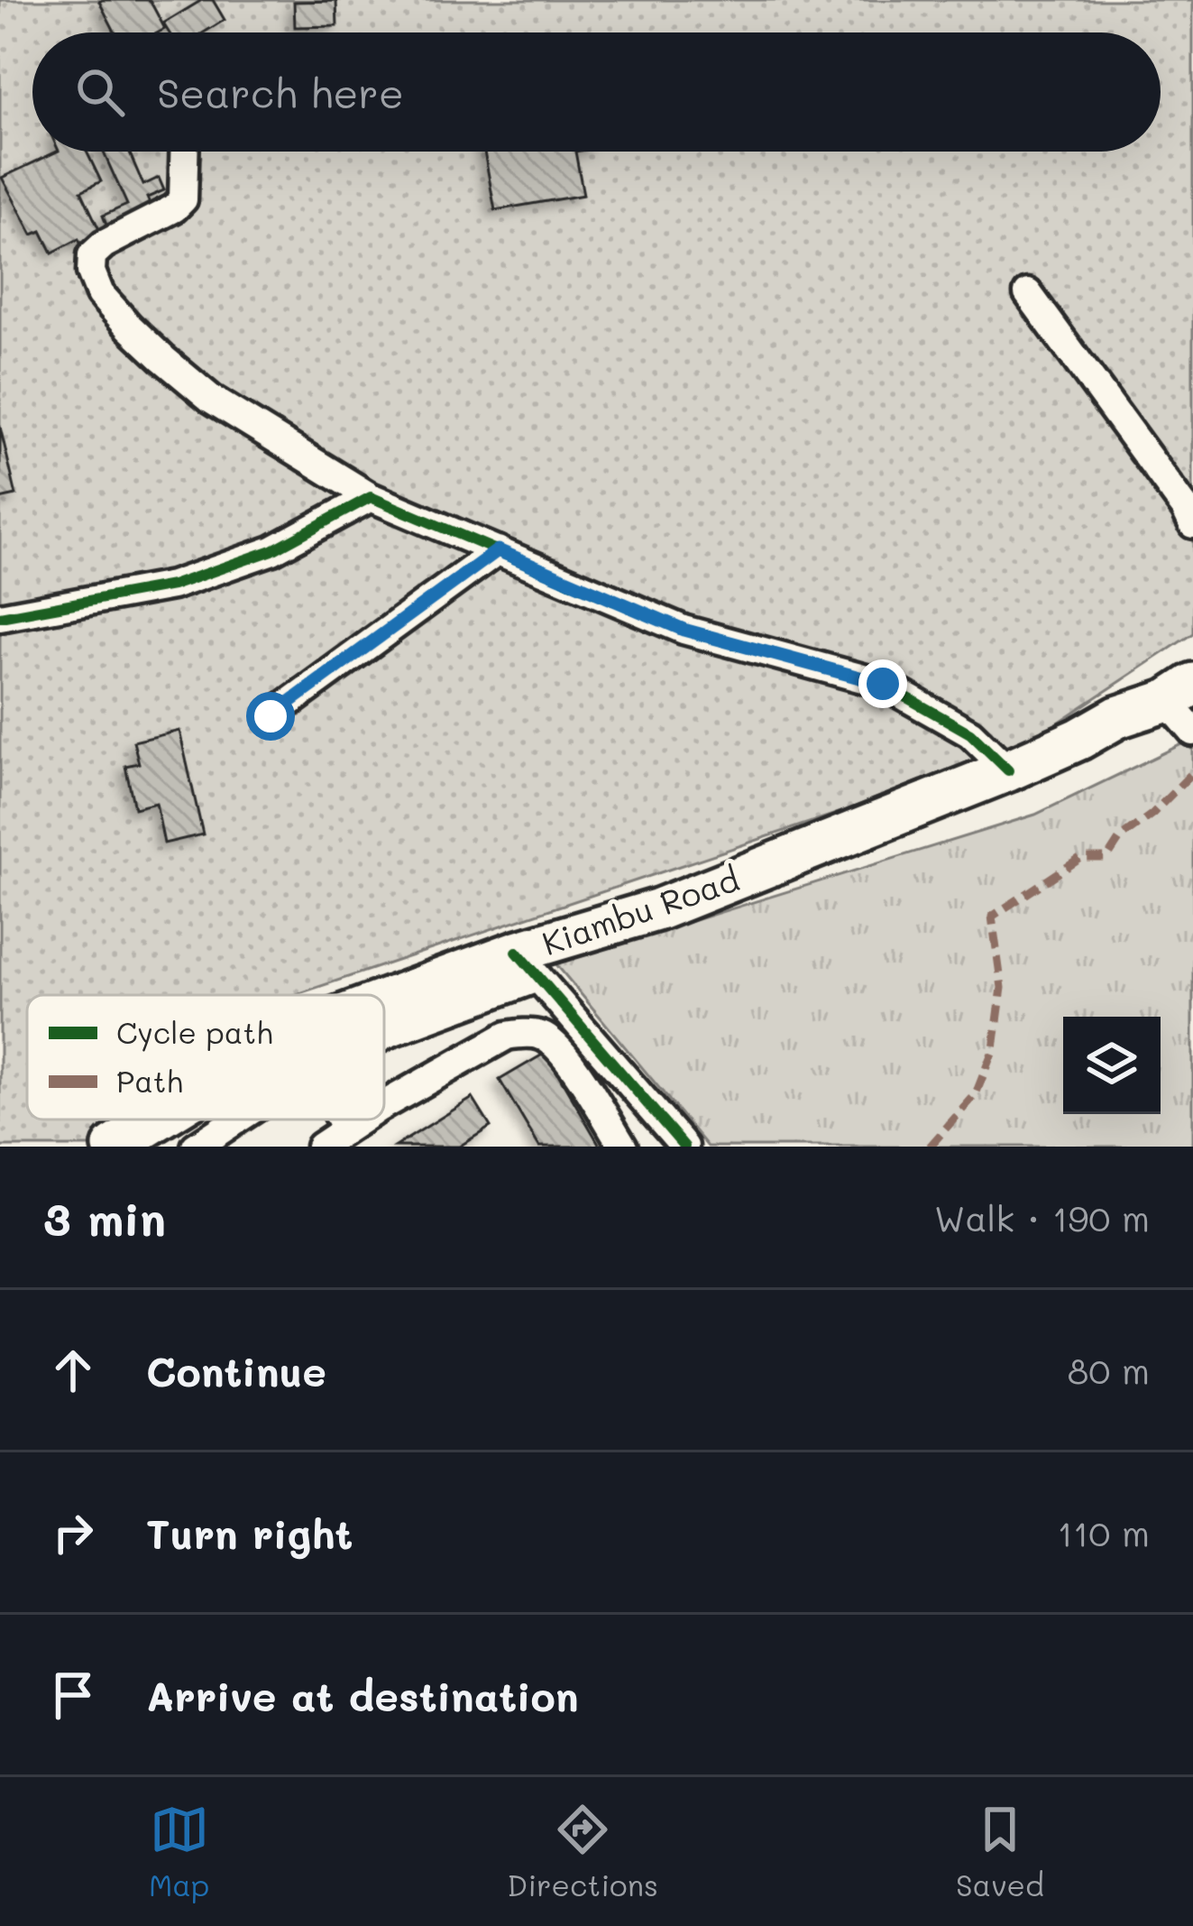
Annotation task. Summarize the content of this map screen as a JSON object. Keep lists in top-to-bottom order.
{
  "streets": {
    "highway": ["Kiambu Road"]
  },
  "legend": ["Cycle path", "Path"],
  "page": {
    "search": "Search here",
    "heading": ["3 min", "Walk · 190 m"],
    "list": [
      ["Continue", "80 m"],
      ["Turn right", "110 m"],
      "Arrive at destination"
    ],
    "nav": ["Map", "Directions", "Saved"]
  }
}
